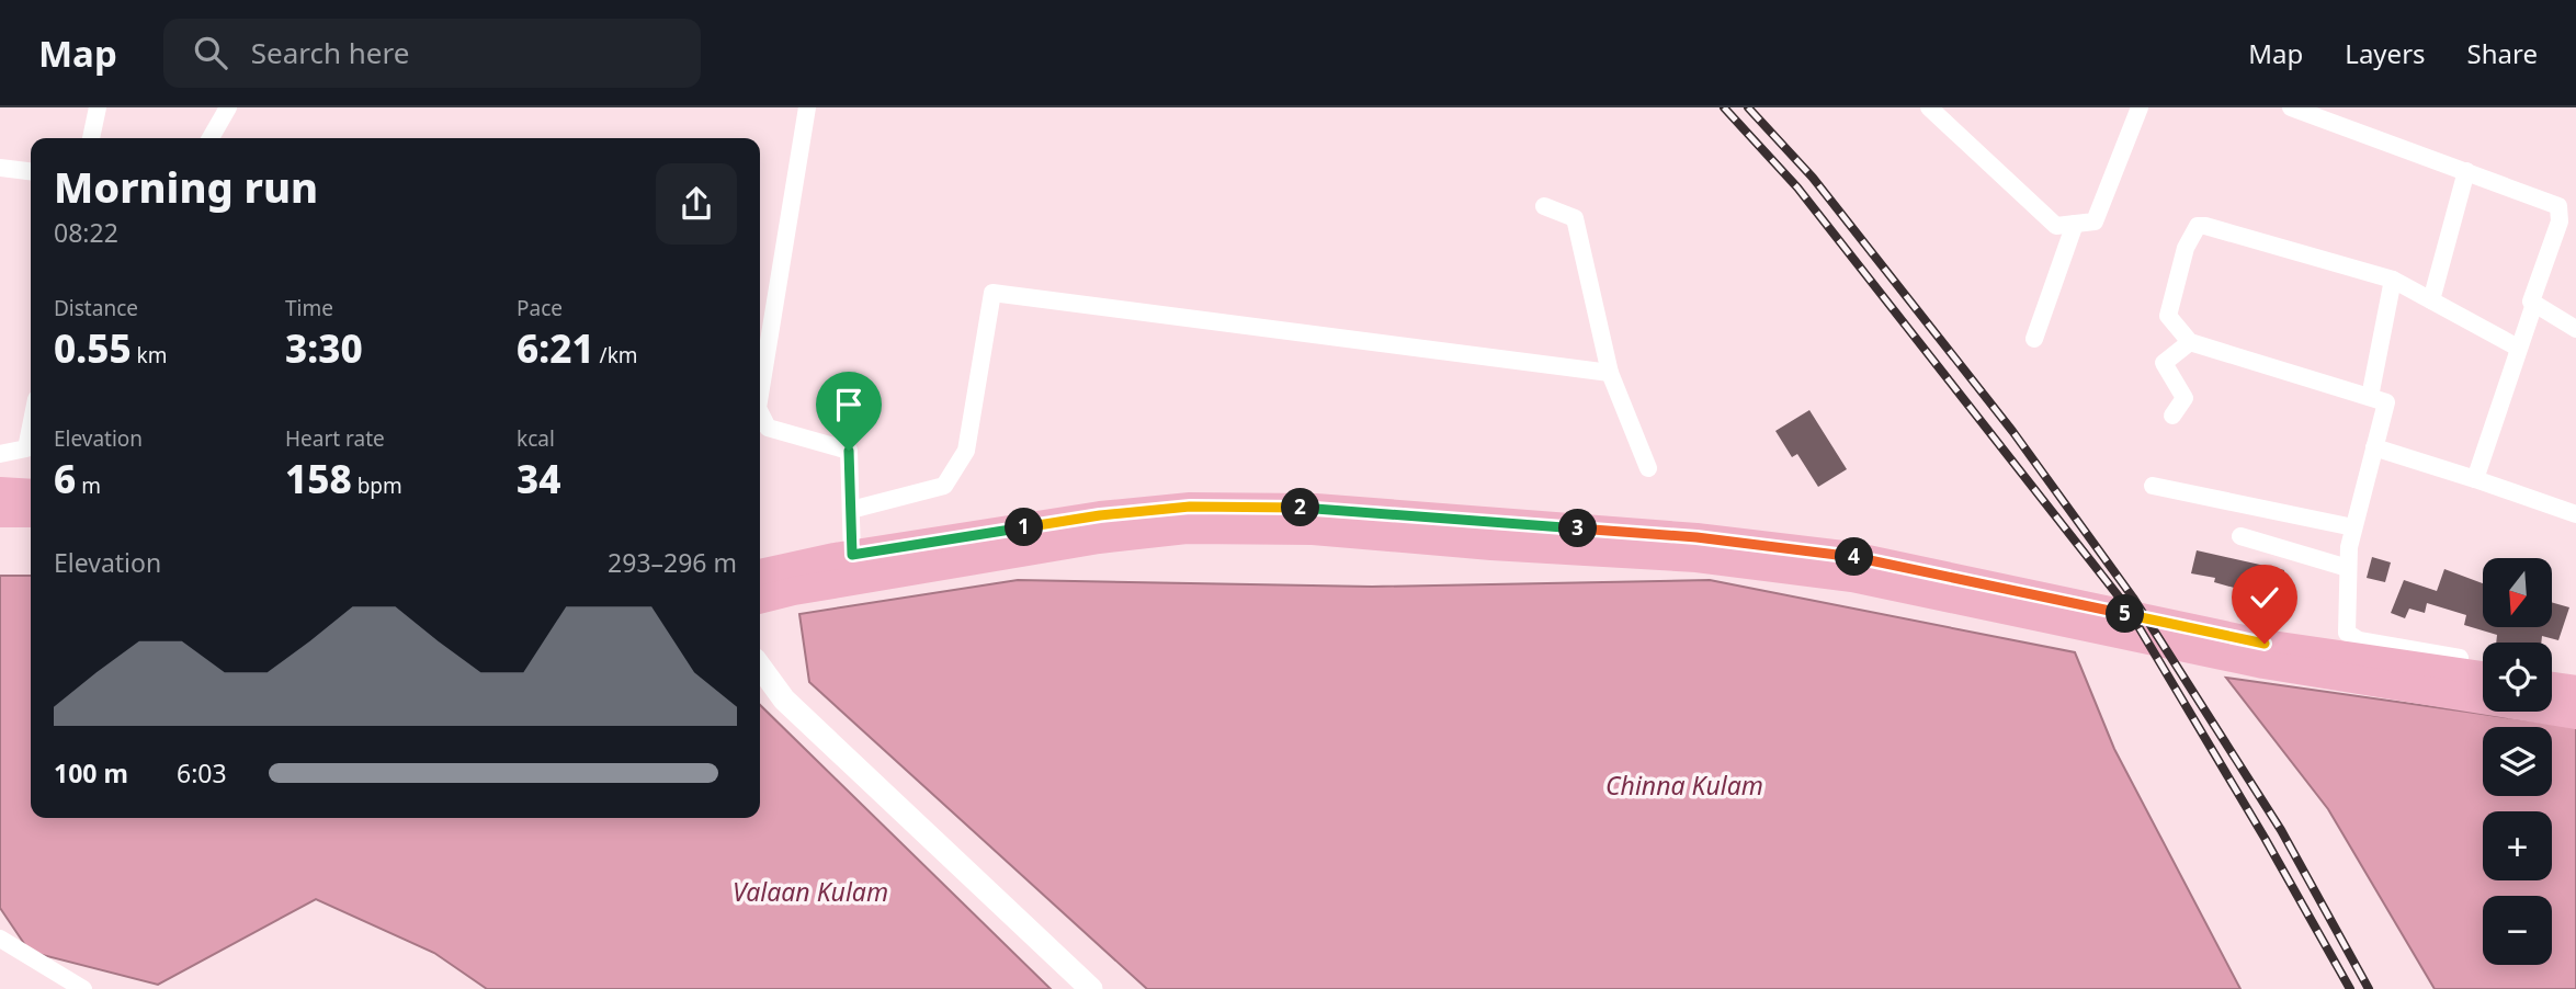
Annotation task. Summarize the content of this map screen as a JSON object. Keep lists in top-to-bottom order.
{
  "water": ["Chinna Kulam", "Valaan Kulam"],
  "north": "bottom",
  "page": {
    "header": "Map",
    "search": "Search here",
    "nav": ["Map", "Layers", "Share"],
    "heading": ["Morning run", "08:22"],
    "stats": [
      ["Distance", "0.55 km"],
      ["Time", "3:30"],
      ["Pace", "6:21 /km"],
      ["Elevation", "6 m"],
      ["Heart rate", "158 bpm"],
      ["kcal", "34"]
    ],
    "pins": [
      "2",
      "1",
      "3",
      "4",
      "5"
    ],
    "chart": ["Elevation", "293–296 m"],
    "map_buttons": ["+", "−"],
    "list": [
      {
        "name": "100 m",
        "note": "6:03"
      }
    ]
  }
}
